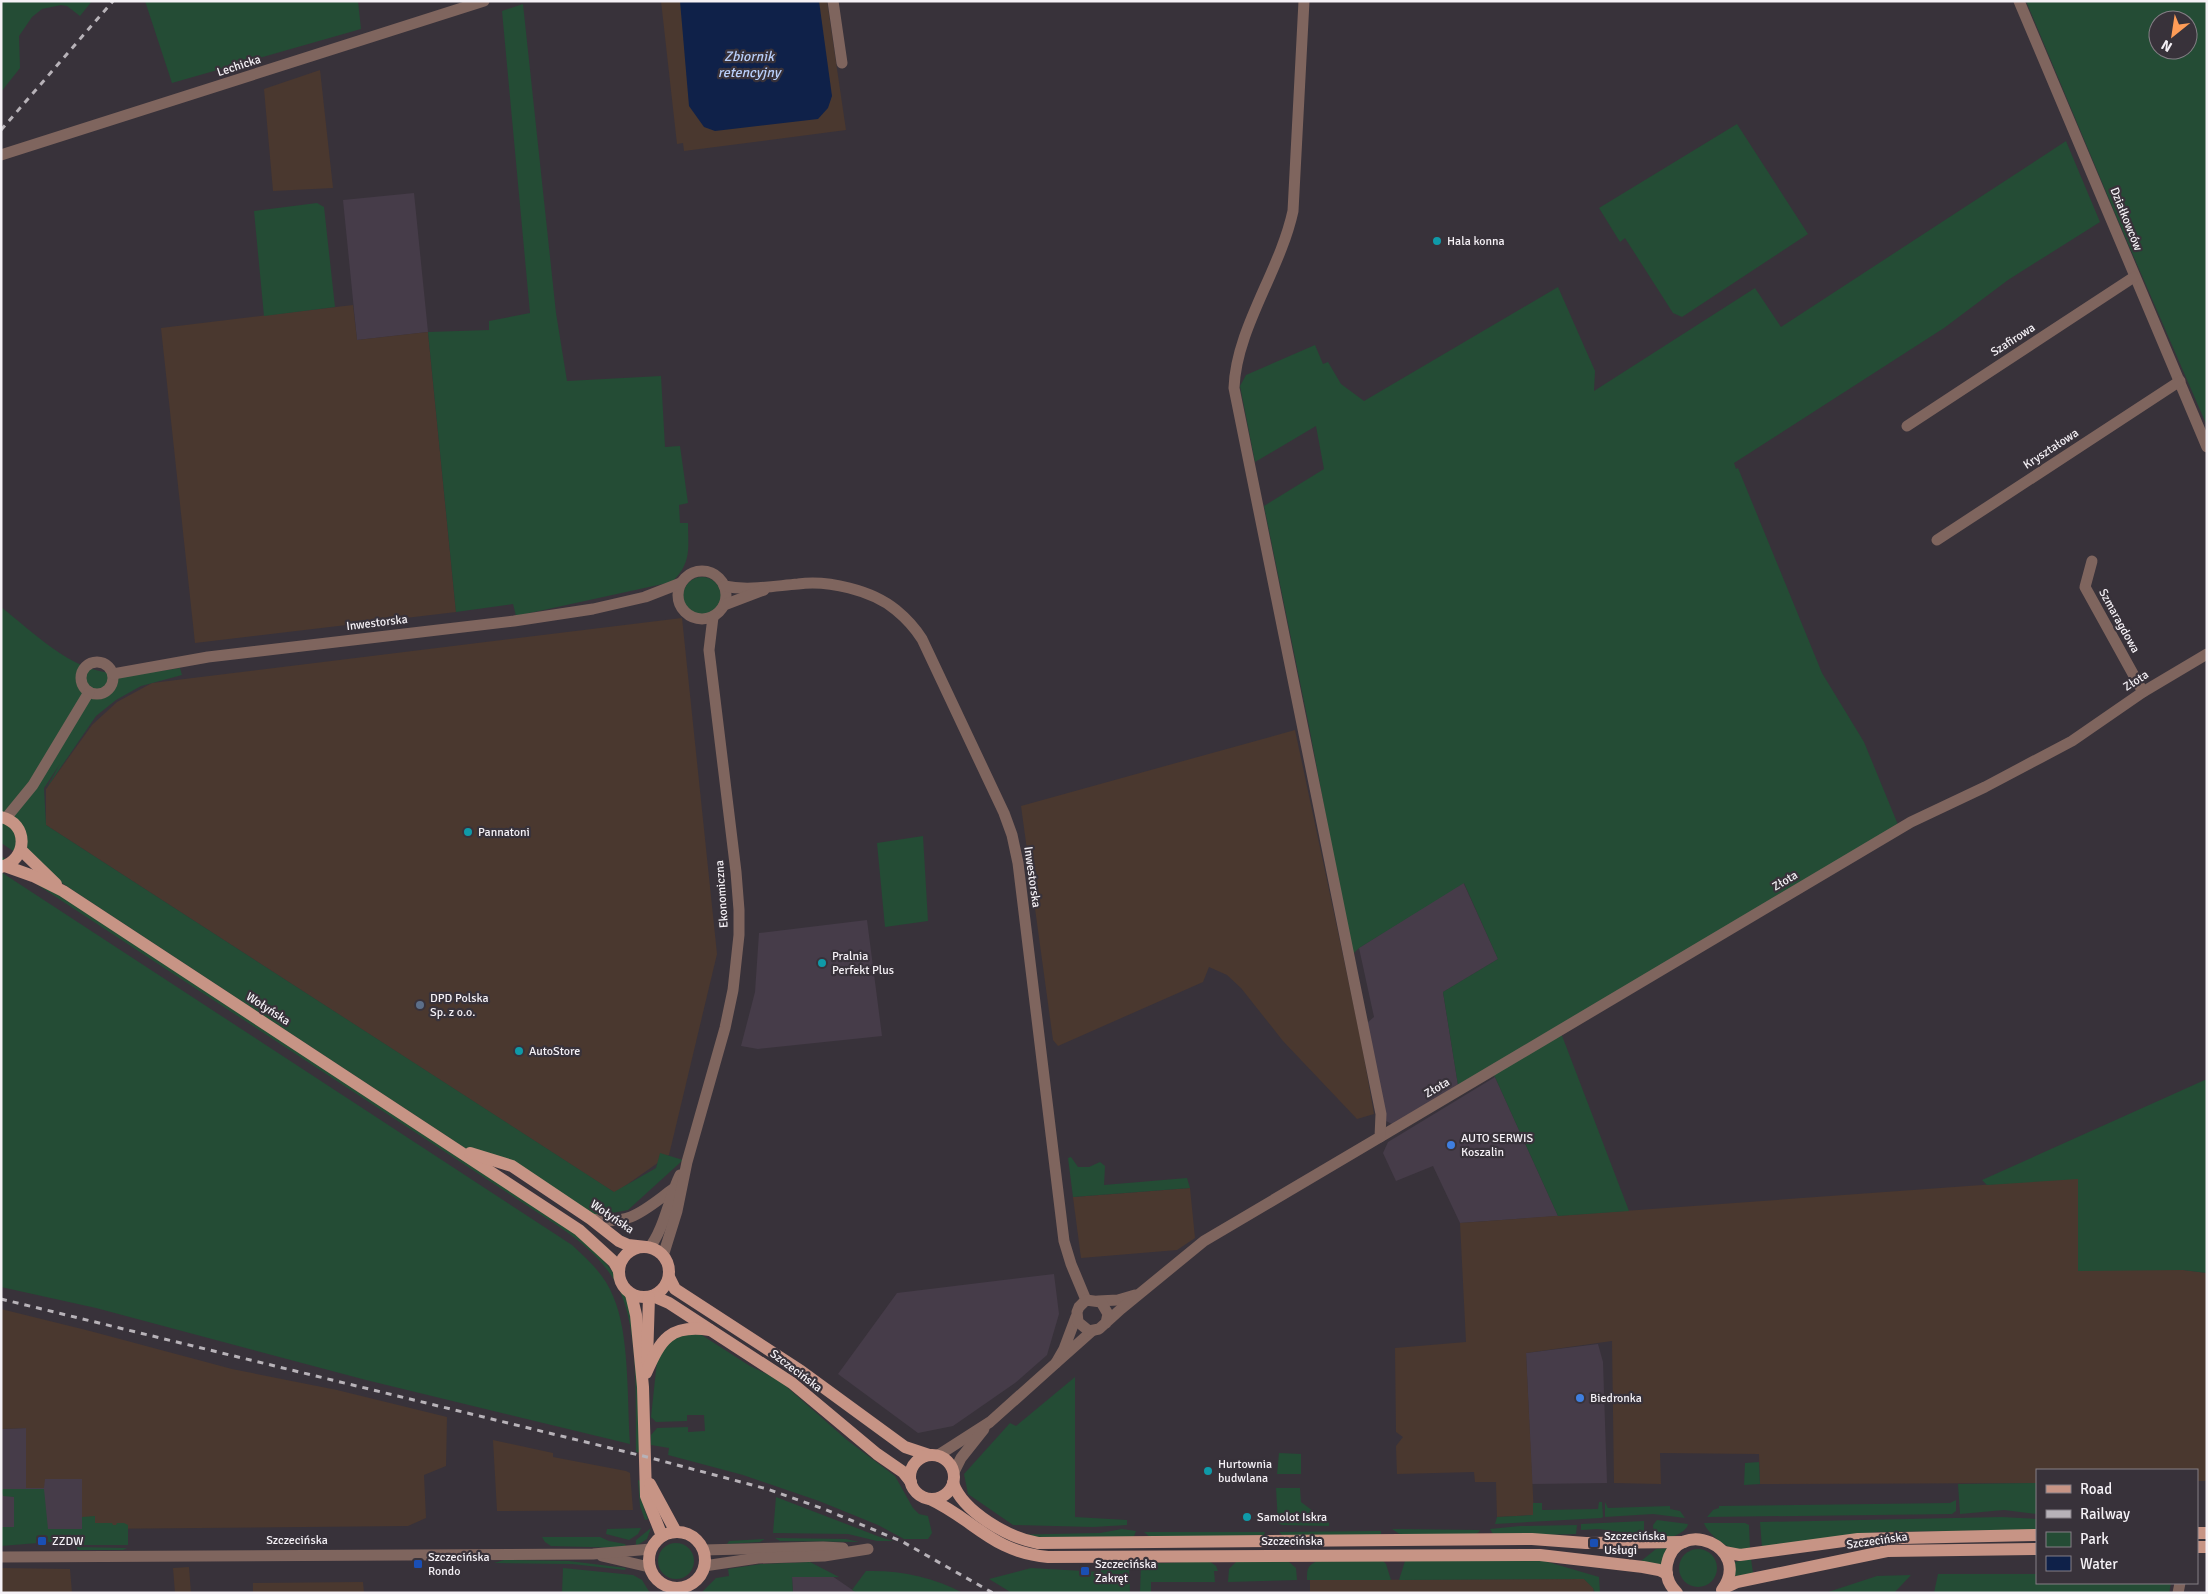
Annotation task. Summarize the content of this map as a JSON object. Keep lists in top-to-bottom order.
{
  "streets": {
    "main road": ["Wołyńska", "Szczecińska"],
    "street": [
      "Lechicka",
      "Działkowców",
      "Szafirowa",
      "Kryształowa",
      "Szmaragdowa",
      "Inwestorska",
      "Złota",
      "Ekonomiczna"
    ]
  },
  "crossings": [
    ["Działkowców", "Szafirowa"],
    ["Działkowców", "Kryształowa"],
    ["Szmaragdowa", "Złota"],
    ["Inwestorska", "Złota"],
    ["Inwestorska", "Ekonomiczna"],
    ["Ekonomiczna", "Wołyńska"],
    ["Ekonomiczna", "Szczecińska"],
    ["Wołyńska", "Szczecińska"]
  ],
  "water": ["Zbiornik retencyjny"],
  "places": {
    "other": [
      "Hala konna",
      "Pannatoni",
      "Pralnia Perfekt Plus",
      "DPD Polska Sp. z o.o.",
      "AutoStore",
      "AUTO SERWIS Koszalin",
      "Biedronka",
      "Hurtownia budwlana",
      "Samolot Iskra"
    ],
    "transit": [
      "ZZDW",
      "Szczecińska Usługi",
      "Szczecińska Rondo",
      "Szczecińska Zakręt"
    ]
  },
  "legend": [
    "Road",
    "Railway",
    "Park",
    "Water"
  ],
  "north": "bottom left"
}
